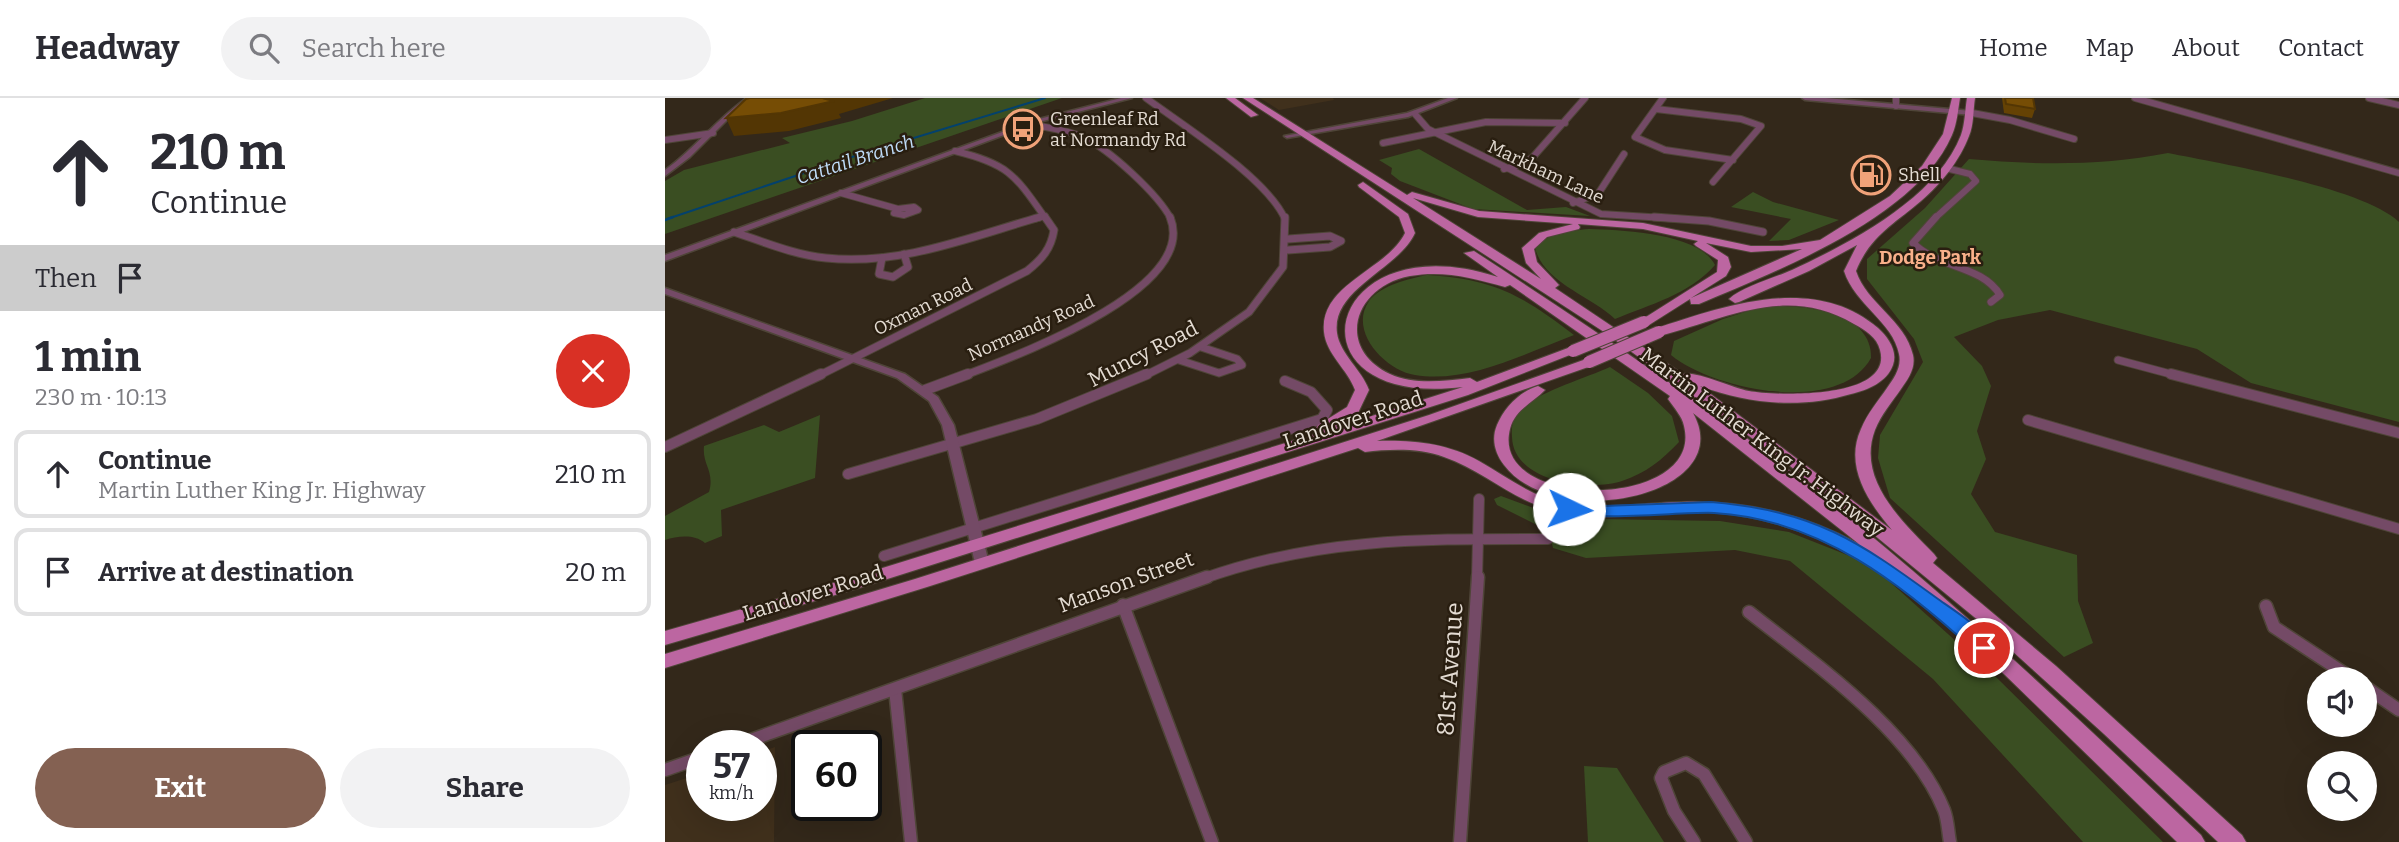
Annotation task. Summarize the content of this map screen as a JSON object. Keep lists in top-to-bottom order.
{
  "streets": {
    "main road": ["Landover Road", "Martin Luther King Jr. Highway"],
    "street": [
      "Markham Lane",
      "Oxman Road",
      "Normandy Road",
      "Muncy Road",
      "Manson Street",
      "81st Avenue"
    ]
  },
  "crossings": [
    ["Manson Street", "81st Avenue"]
  ],
  "districts": ["Dodge Park"],
  "water": ["Cattail Branch"],
  "places": {
    "bus stop": ["Greenleaf Rd at Normandy Rd"],
    "fuel station": ["Shell"]
  },
  "page": {
    "header": "Headway",
    "search": "Search here",
    "nav": [
      "Home",
      "Map",
      "About",
      "Contact"
    ],
    "turn": ["210 m", "Continue"],
    "then": "Then",
    "heading": ["1 min", "230 m · 10:13"],
    "list": [
      {
        "name": "Continue",
        "note": "Martin Luther King Jr. Highway",
        "value": "210 m"
      },
      {
        "name": "Arrive at destination",
        "value": "20 m"
      }
    ],
    "speed": "57 km/h",
    "limit": "60",
    "buttons": ["Exit", "Share"]
  }
}
